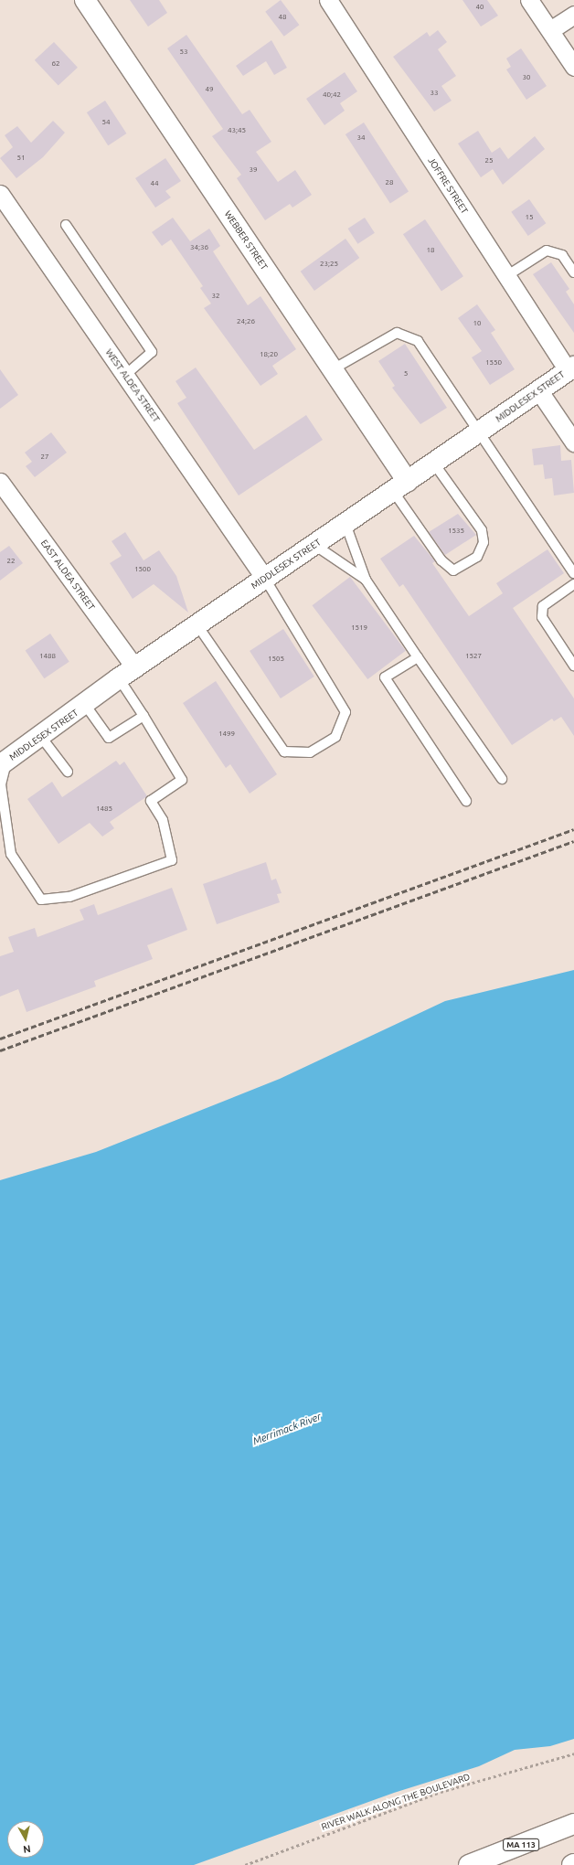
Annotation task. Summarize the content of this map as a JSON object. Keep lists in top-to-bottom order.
{
  "streets": {
    "main road": ["WEBBER STREET", "MIDDLESEX STREET", "MA 113"],
    "street": ["JOFFRE STREET", "WEST ALDEA STREET", "EAST ALDEA STREET"],
    "path": ["RIVER WALK ALONG THE BOULEVARD"]
  },
  "crossings": [
    ["JOFFRE STREET", "MIDDLESEX STREET"],
    ["WEBBER STREET", "MIDDLESEX STREET"],
    ["WEST ALDEA STREET", "MIDDLESEX STREET"],
    ["MIDDLESEX STREET", "EAST ALDEA STREET"]
  ],
  "water": ["Merrimack River"],
  "house_numbers": [
    "40",
    "48",
    "53",
    "62",
    "30",
    "49",
    "33",
    "40;42",
    "54",
    "43;45",
    "34",
    "51",
    "25",
    "39",
    "28",
    "44",
    "15",
    "34;36",
    "18",
    "23;25",
    "32",
    "24;26",
    "10",
    "18;20",
    "1550",
    "5",
    "27",
    "1535",
    "22",
    "1500",
    "1519",
    "1488",
    "1527",
    "1505",
    "1499",
    "1485"
  ],
  "north": "bottom"
}
